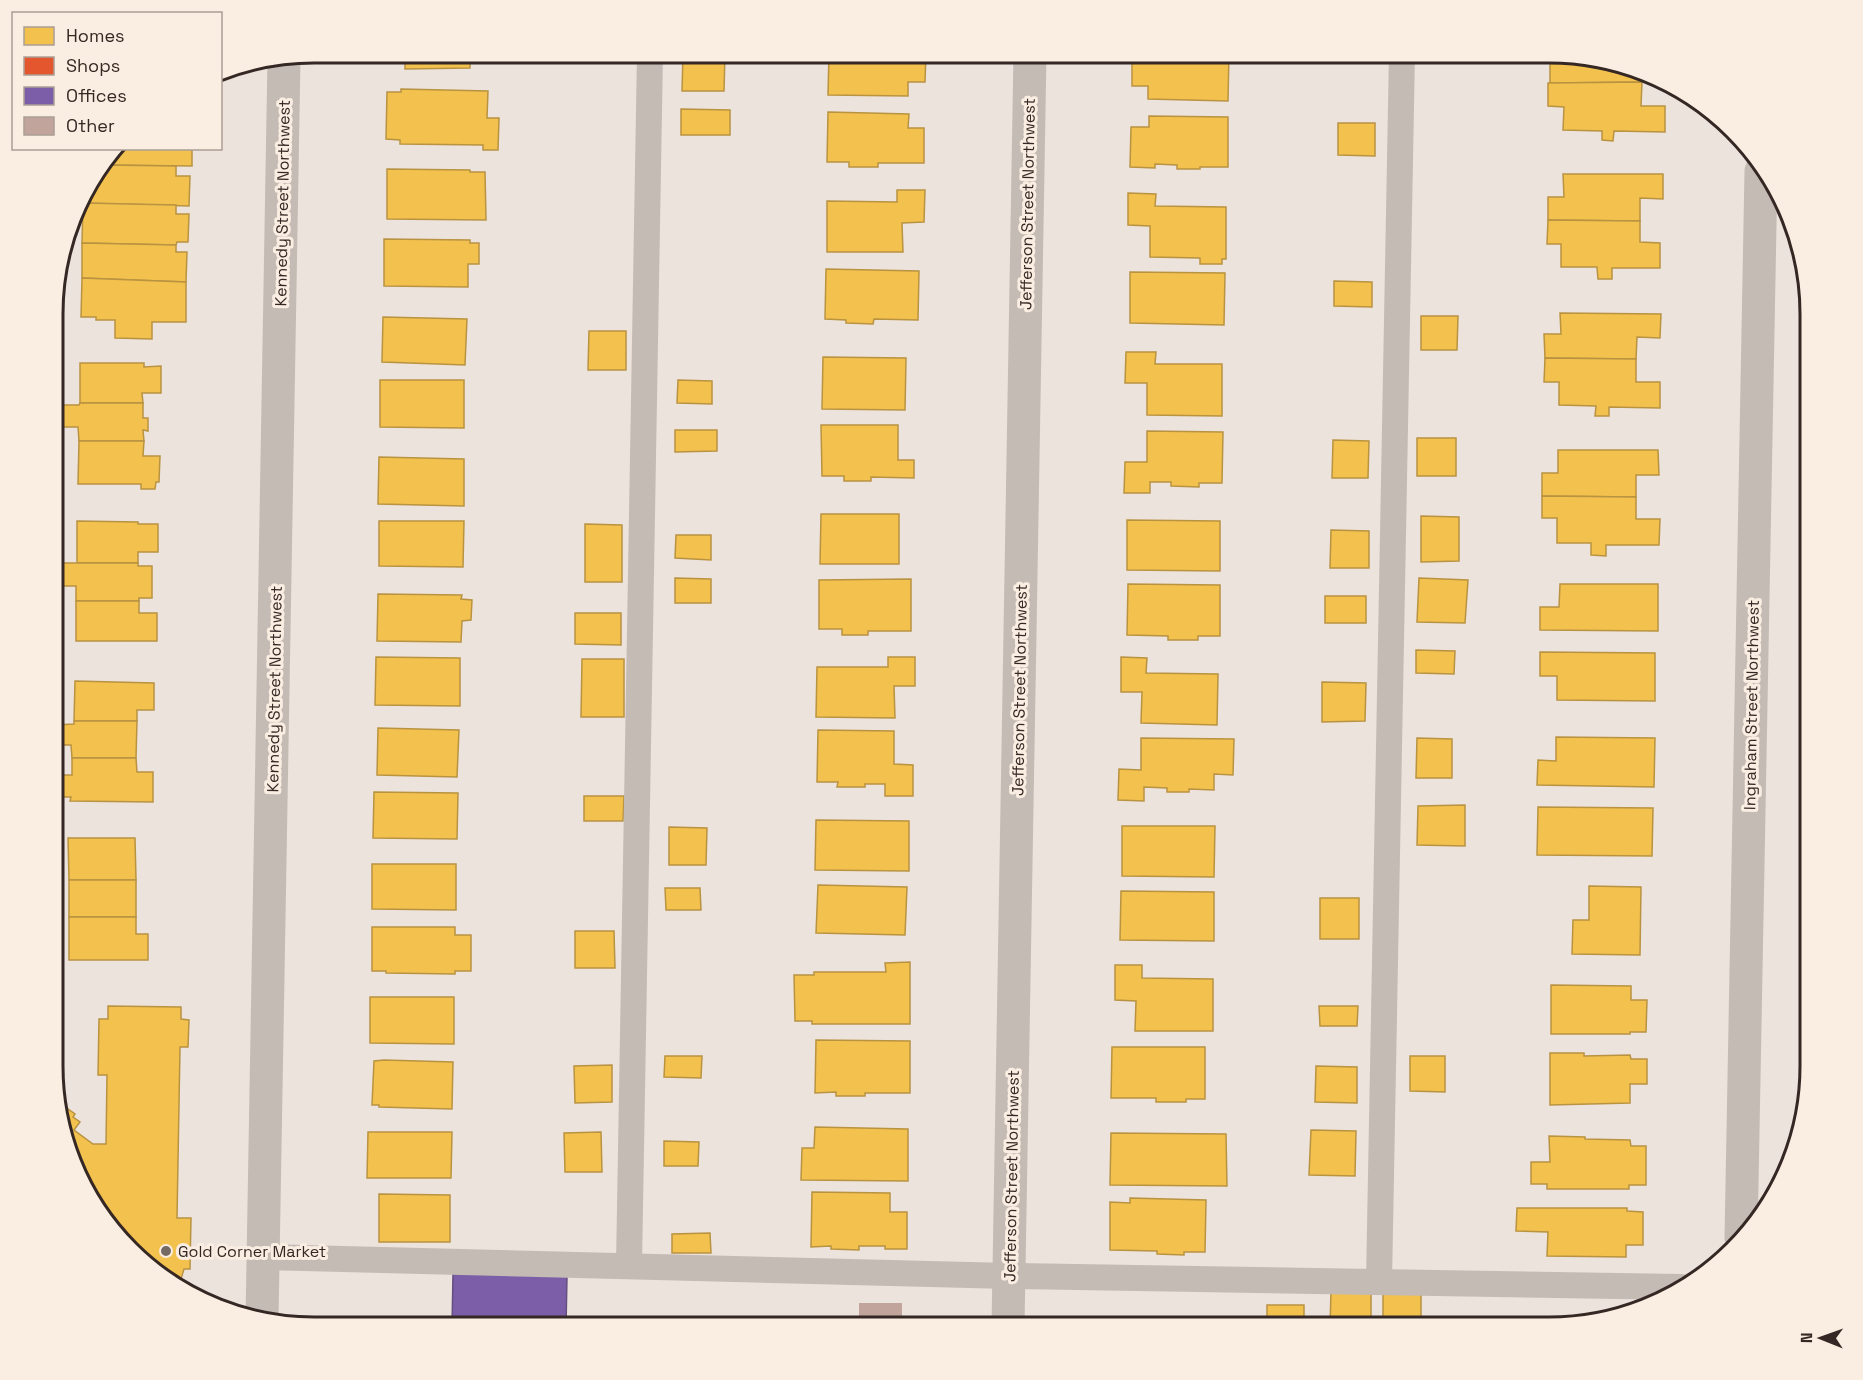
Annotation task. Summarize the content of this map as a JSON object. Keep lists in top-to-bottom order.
{
  "streets": {
    "street": ["Kennedy Street Northwest", "Jefferson Street Northwest", "Ingraham Street Northwest"]
  },
  "places": ["Gold Corner Market"],
  "legend": [
    "Homes",
    "Shops",
    "Offices",
    "Other"
  ],
  "north": "left"
}
